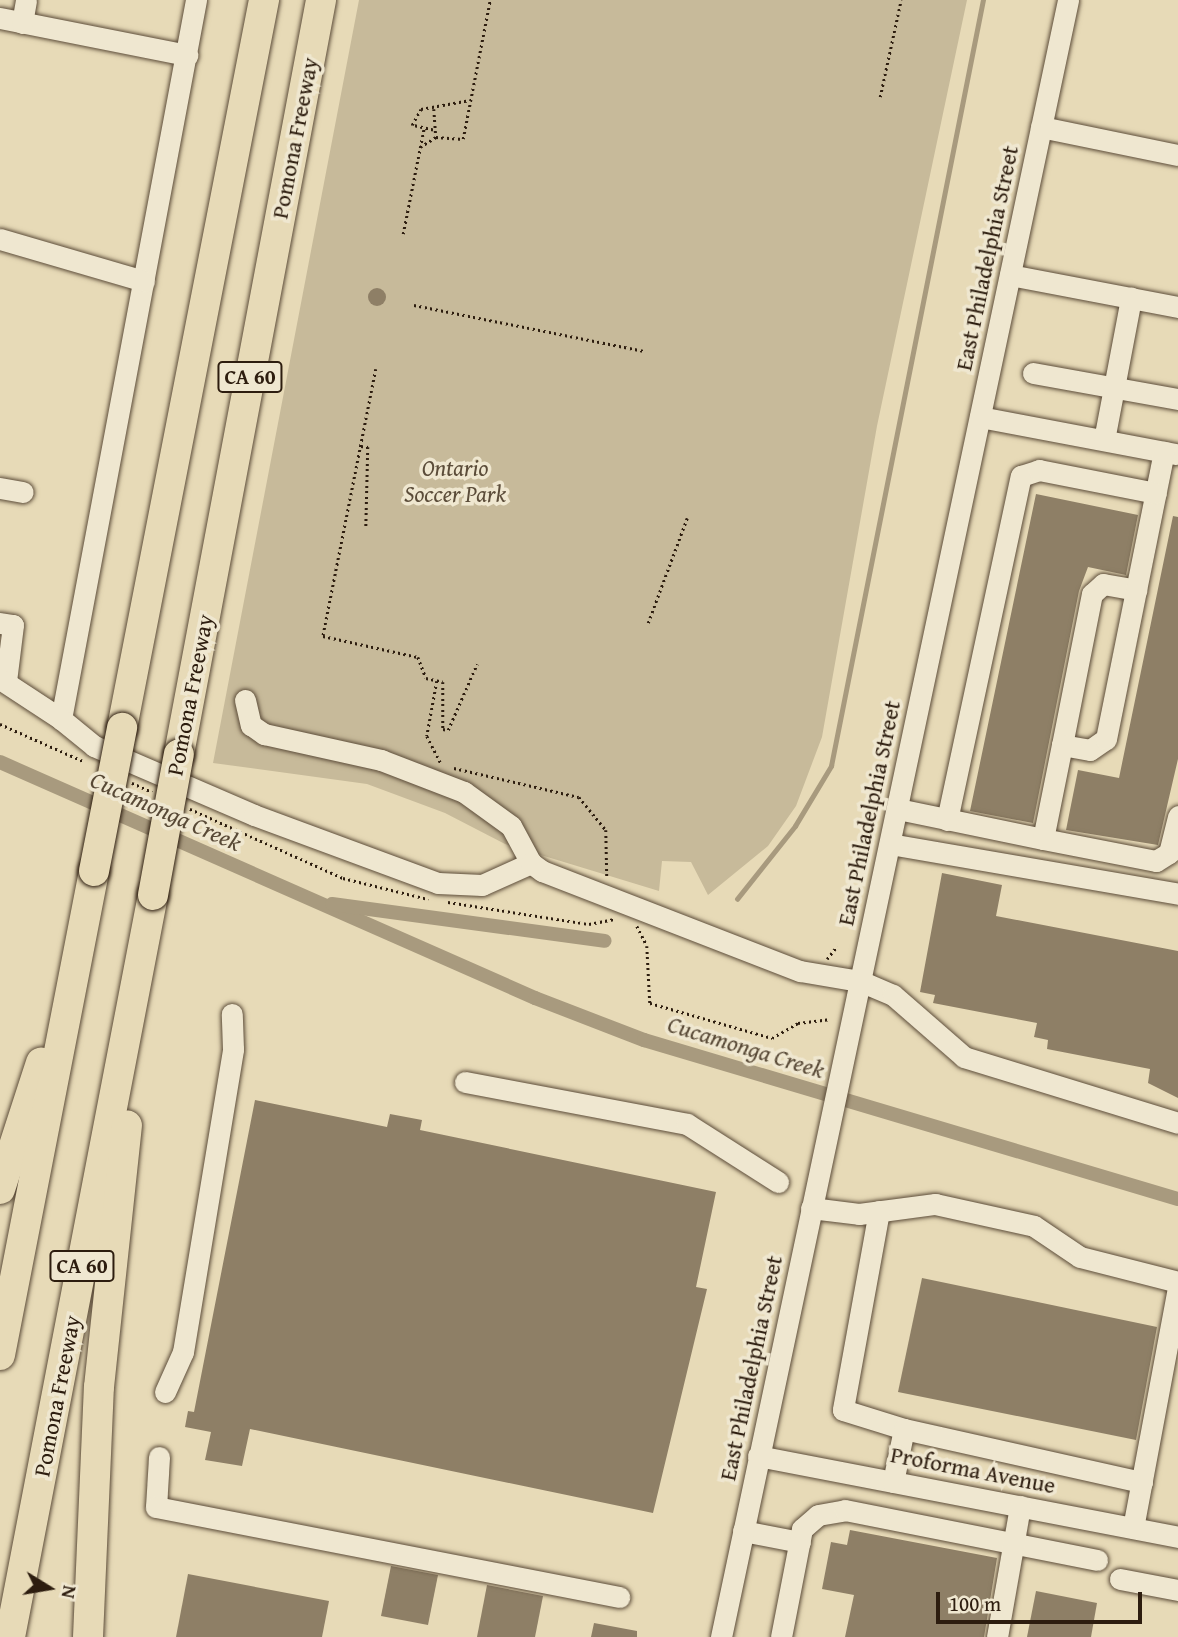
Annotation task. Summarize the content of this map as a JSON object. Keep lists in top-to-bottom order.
{
  "streets": {
    "highway": ["Pomona Freeway", "CA 60"],
    "street": ["East Philadelphia Street", "Proforma Avenue"]
  },
  "crossings": [
    ["East Philadelphia Street", "Proforma Avenue"]
  ],
  "water": ["Cucamonga Creek"],
  "parks": ["Ontario Soccer Park"],
  "scale_bar": "100 m",
  "north": "right"
}
